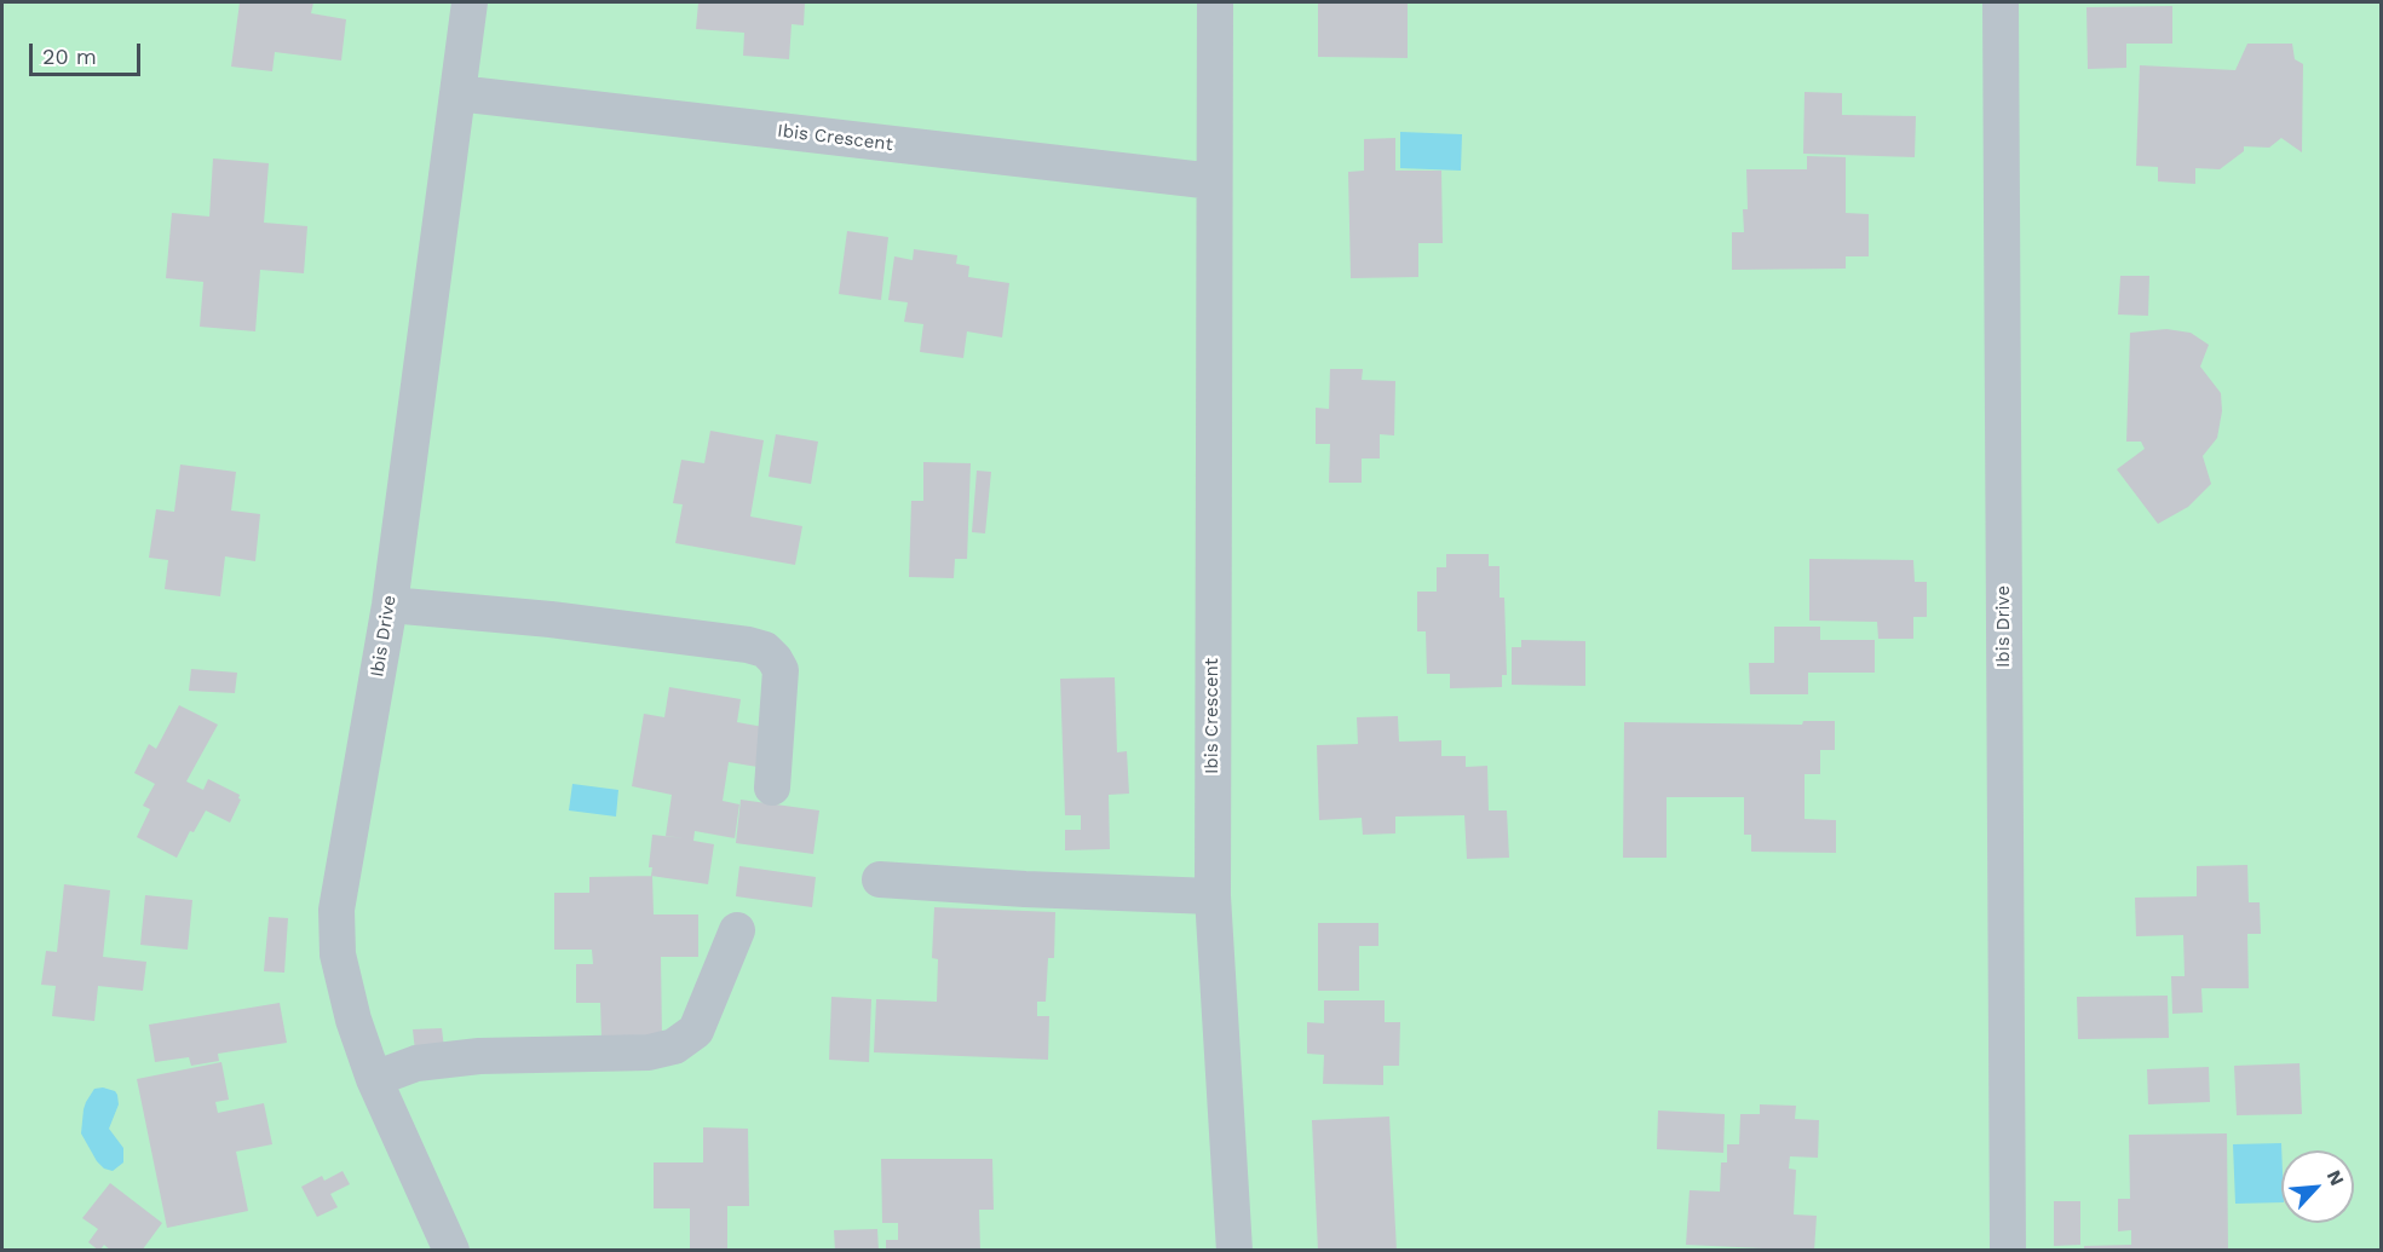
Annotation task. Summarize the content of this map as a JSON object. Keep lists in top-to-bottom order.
{
  "streets": {
    "street": ["Ibis Crescent", "Ibis Drive"]
  },
  "crossings": [
    ["Ibis Crescent", "Ibis Drive"]
  ],
  "scale_bar": "20 m",
  "north": "top right"
}
